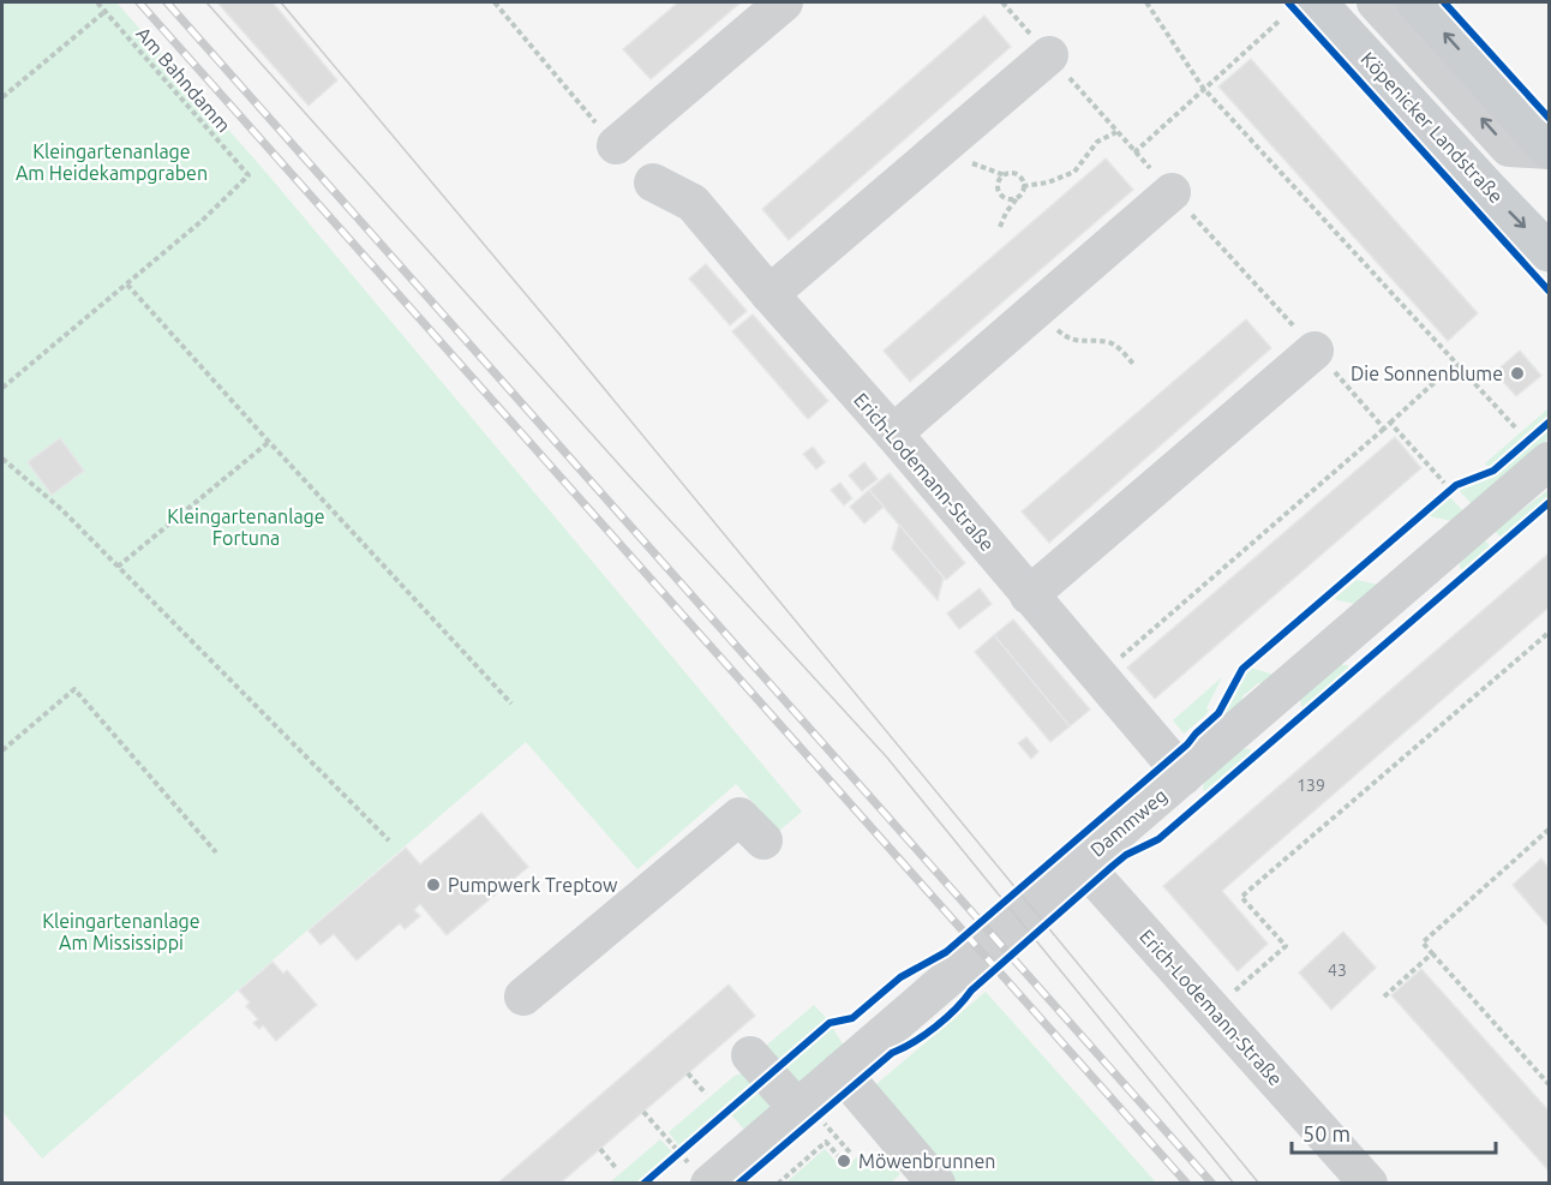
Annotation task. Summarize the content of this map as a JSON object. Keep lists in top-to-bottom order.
{
  "streets": {
    "main road": ["Köpenicker Landstraße"],
    "street": ["Erich-Lodemann-Straße", "Dammweg"],
    "path": ["Am Bahndamm"]
  },
  "crossings": [
    ["Erich-Lodemann-Straße", "Dammweg"]
  ],
  "parks": ["Kleingartenanlage Am Heidekampgraben", "Kleingartenanlage Fortuna", "Kleingartenanlage Am Mississippi"],
  "places": ["Die Sonnenblume", "Pumpwerk Treptow", "Möwenbrunnen"],
  "house_numbers": ["139", "43"],
  "scale_bar": "50 m"
}
